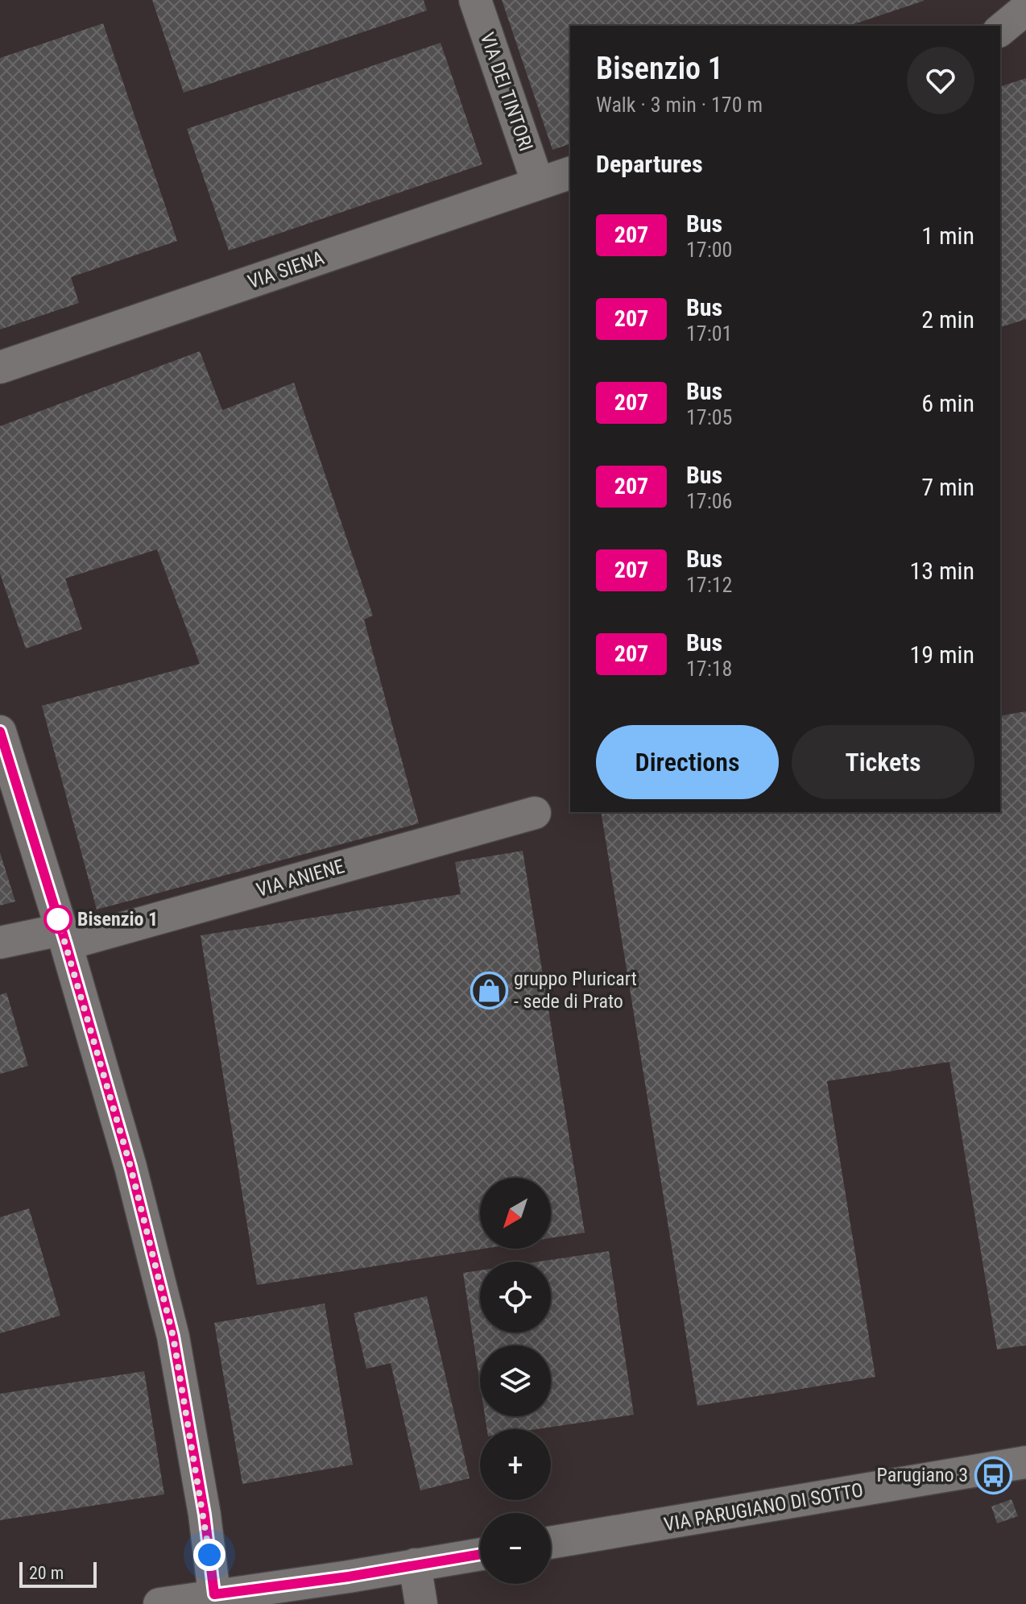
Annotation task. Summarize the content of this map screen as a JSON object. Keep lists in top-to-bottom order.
{
  "streets": {
    "street": [
      "VIA DEI TINTORI",
      "VIA SIENA",
      "VIA ANIENE",
      "VIA PARUGIANO DI SOTTO"
    ]
  },
  "crossings": [
    ["VIA DEI TINTORI", "VIA SIENA"]
  ],
  "places": {
    "other": ["Bisenzio 1"],
    "shop": ["gruppo Pluricart - sede di Prato"],
    "bus stop": ["Parugiano 3"]
  },
  "lines": ["bus line 207"],
  "scale_bar": "20 m",
  "north": "bottom left",
  "page": {
    "heading": [
      ["Bisenzio 1", "Walk · 3 min · 170 m"],
      "Departures"
    ],
    "list": [
      {
        "mark": "207",
        "name": "Bus",
        "note": "17:00",
        "value": "1 min"
      },
      {
        "mark": "207",
        "name": "Bus",
        "note": "17:01",
        "value": "2 min"
      },
      {
        "mark": "207",
        "name": "Bus",
        "note": "17:05",
        "value": "6 min"
      },
      {
        "mark": "207",
        "name": "Bus",
        "note": "17:06",
        "value": "7 min"
      },
      {
        "mark": "207",
        "name": "Bus",
        "note": "17:12",
        "value": "13 min"
      },
      {
        "mark": "207",
        "name": "Bus",
        "note": "17:18",
        "value": "19 min"
      }
    ],
    "buttons": ["Directions", "Tickets"],
    "map_buttons": ["+", "−"],
    "scale": "20 m"
  }
}
